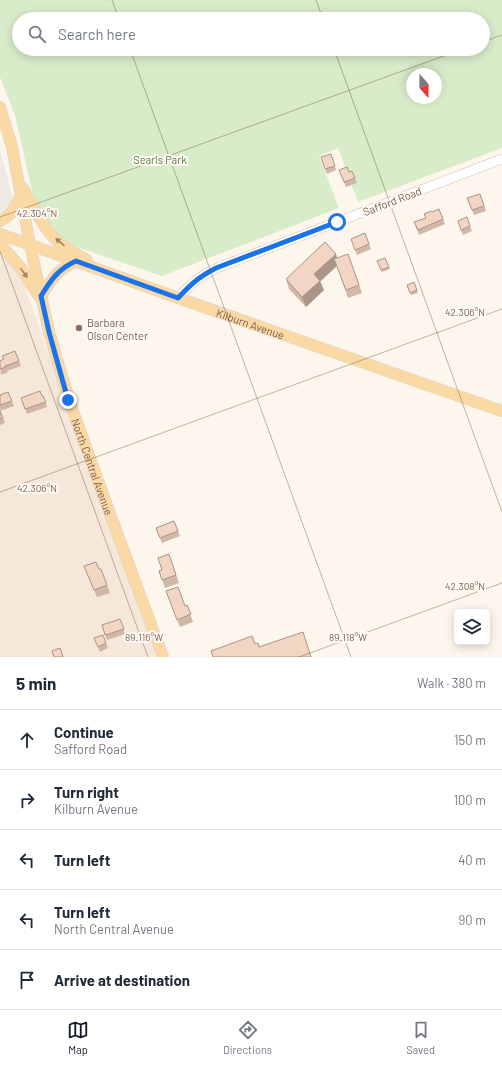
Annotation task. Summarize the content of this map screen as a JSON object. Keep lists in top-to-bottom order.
{
  "streets": {
    "main road": ["Kilburn Avenue", "North Central Avenue"],
    "street": ["Safford Road"]
  },
  "crossings": [
    ["Safford Road", "Kilburn Avenue"],
    ["Kilburn Avenue", "North Central Avenue"]
  ],
  "parks": ["Searls Park"],
  "places": ["Barbara Olson Center"],
  "north": "bottom",
  "page": {
    "search": "Search here",
    "heading": ["5 min", "Walk · 380 m"],
    "list": [
      ["Continue", "Safford Road", "150 m"],
      ["Turn right", "Kilburn Avenue", "100 m"],
      ["Turn left", "40 m"],
      ["Turn left", "North Central Avenue", "90 m"],
      "Arrive at destination"
    ],
    "nav": ["Map", "Directions", "Saved"]
  },
  "coordinates": [
    "42.304°N",
    "42.306°N",
    "42.308°N",
    "89.116°W",
    "89.118°W"
  ]
}
